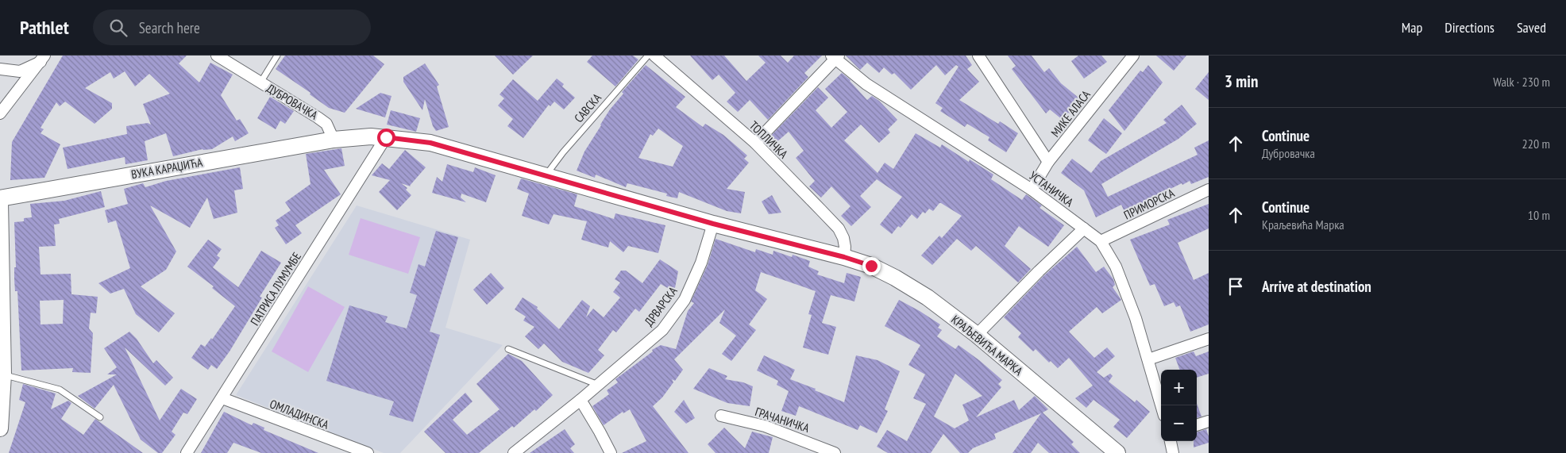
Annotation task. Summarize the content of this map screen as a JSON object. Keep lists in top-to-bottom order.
{
  "streets": {
    "main road": ["ВУКА КАРАЏИЋА", "КРАЉЕВИЋА МАРКА"],
    "street": [
      "ДУБРОВАЧКА",
      "МИКЕ АЛАСА",
      "ТОПЛИЧКА",
      "УСТАНИЧКА",
      "ПРИМОРСКА",
      "ПАТРИСА ЛУМУМБЕ",
      "ДРВАРСКА",
      "ОМЛАДИНСКА",
      "ГРАЧАНИЧКА"
    ],
    "lane": ["САВСКА"]
  },
  "crossings": [
    ["ДУБРОВАЧКА", "ВУКА КАРАЏИЋА"],
    ["МИКЕ АЛАСА", "УСТАНИЧКА"],
    ["ТОПЛИЧКА", "КРАЉЕВИЋА МАРКА"],
    ["УСТАНИЧКА", "ПРИМОРСКА"],
    ["ПАТРИСА ЛУМУМБЕ", "ОМЛАДИНСКА"]
  ],
  "page": {
    "header": "Pathlet",
    "search": "Search here",
    "nav": ["Map", "Directions", "Saved"],
    "heading": ["3 min", "Walk · 230 m"],
    "list": [
      ["Continue", "Дубровачка", "220 m"],
      ["Continue", "Краљевића Марка", "10 m"],
      "Arrive at destination"
    ],
    "map_buttons": ["+", "−"]
  }
}
